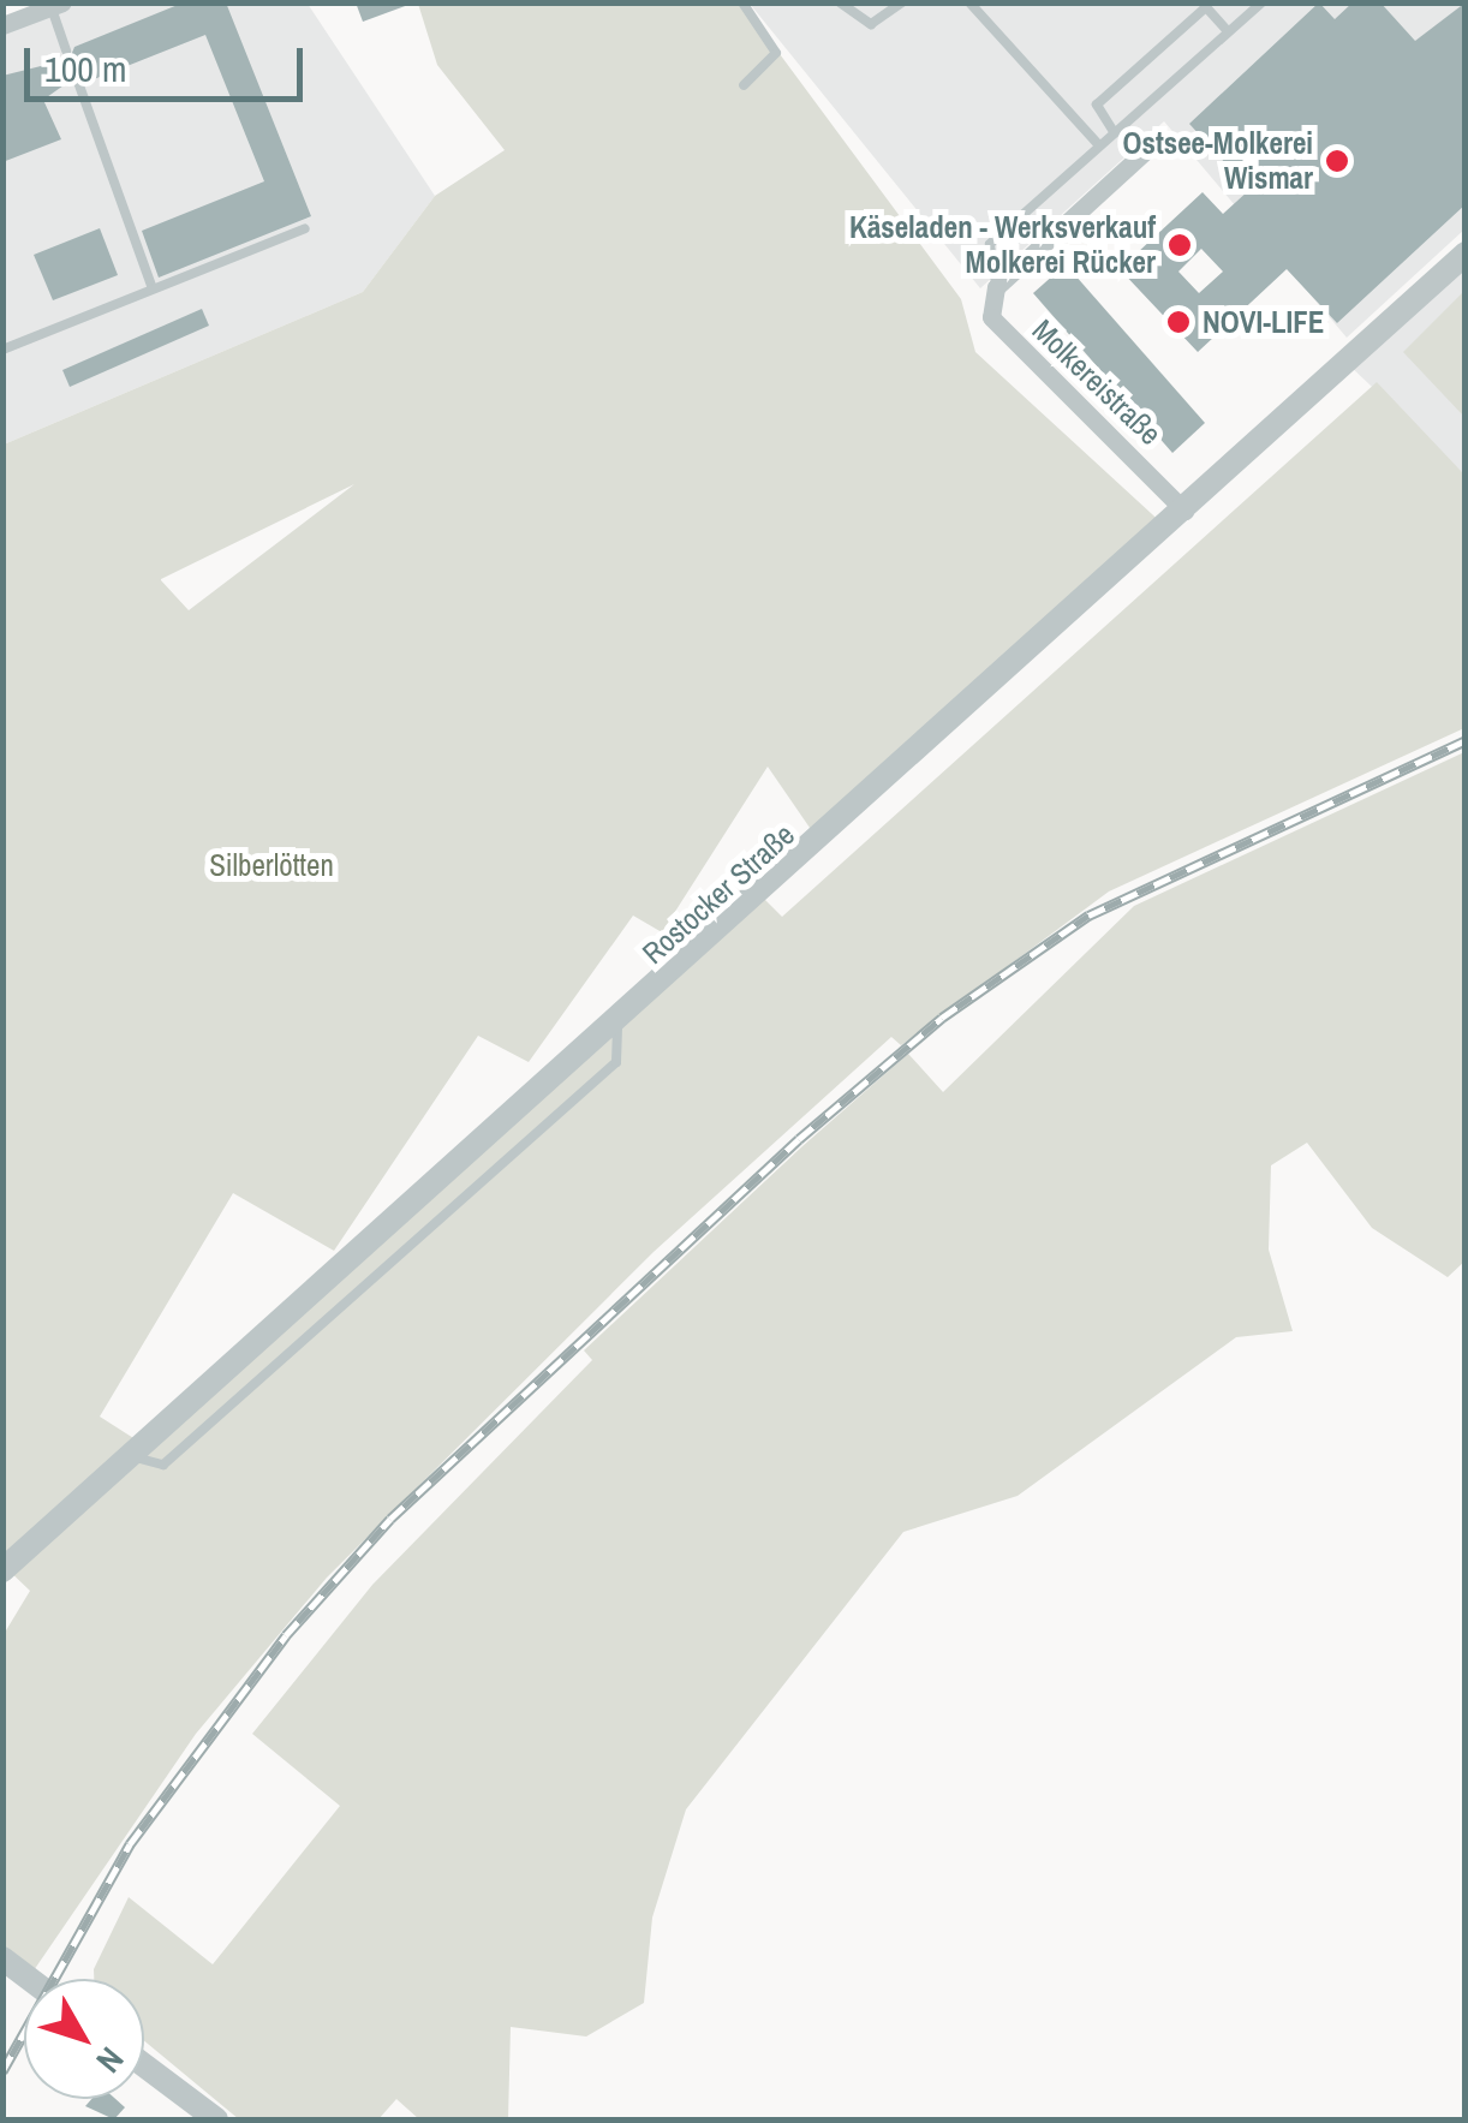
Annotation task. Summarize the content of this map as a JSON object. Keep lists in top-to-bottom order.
{
  "streets": {
    "street": ["Molkereistraße", "Rostocker Straße"]
  },
  "crossings": [
    ["Molkereistraße", "Rostocker Straße"]
  ],
  "parks": ["Silberlötten"],
  "places": ["Ostsee-Molkerei Wismar", "Käseladen - Werksverkauf Molkerei Rücker", "NOVI-LIFE"],
  "scale_bar": "100 m",
  "north": "bottom right"
}
